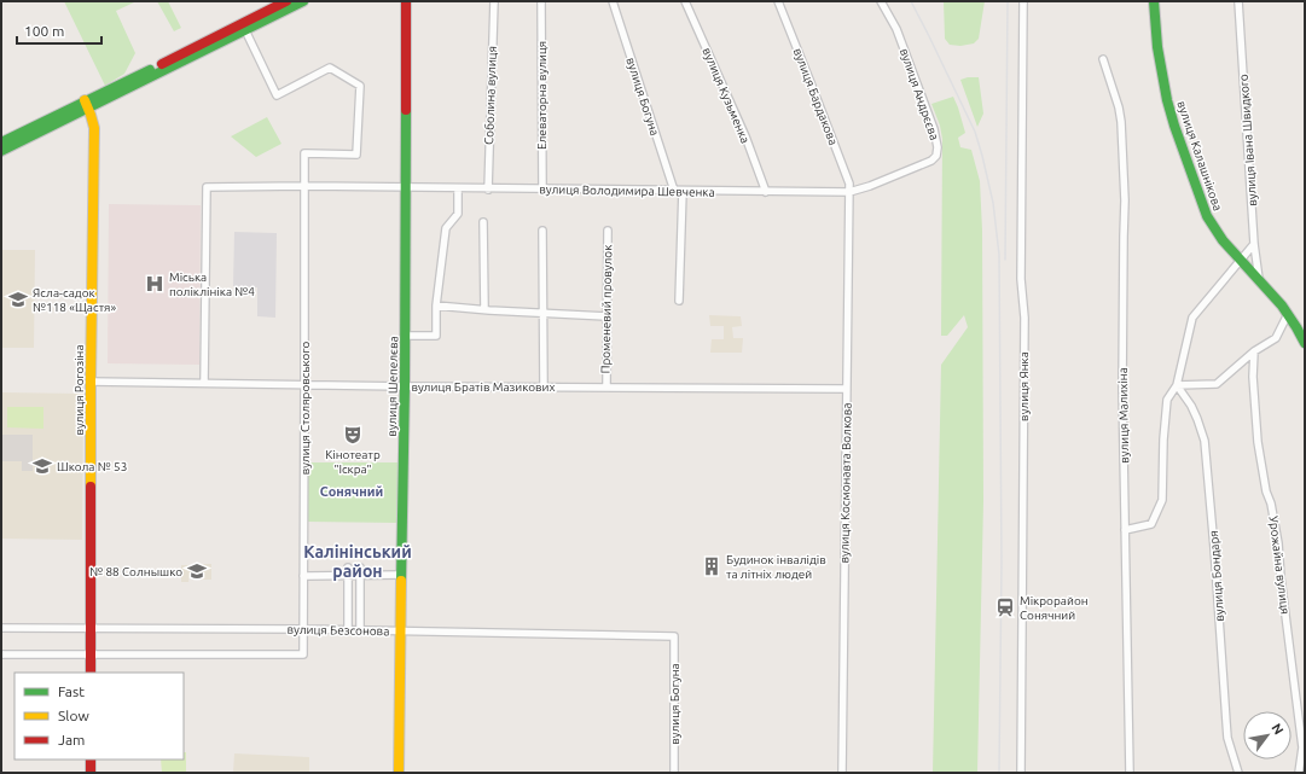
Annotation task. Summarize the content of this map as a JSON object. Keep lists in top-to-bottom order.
{
  "streets": {
    "street": [
      "вулиця Андрєєва",
      "Соболина вулиця",
      "Елеваторна вулиця",
      "вулиця Кузьменка",
      "вулиця Богуна",
      "вулиця Бардакова",
      "вулиця Івана Швидкого",
      "вулиця Калашнікова",
      "вулиця Володимира Шевченка",
      "Променевий провулок",
      "вулиця Шепелєва",
      "вулиця Братів Мазикових",
      "вулиця Янка",
      "вулиця Рогозіна",
      "вулиця Столяровського",
      "вулиця Малихіна",
      "вулиця Космонавта Волкова",
      "Урожайна вулиця",
      "вулиця Бондаря",
      "вулиця Безсонова"
    ]
  },
  "crossings": [
    ["вулиця Андрєєва", "вулиця Бардакова"],
    ["вулиця Андрєєва", "вулиця Володимира Шевченка"],
    ["вулиця Андрєєва", "вулиця Космонавта Волкова"],
    ["Соболина вулиця", "вулиця Володимира Шевченка"],
    ["Елеваторна вулиця", "вулиця Володимира Шевченка"],
    ["вулиця Кузьменка", "вулиця Володимира Шевченка"],
    ["вулиця Богуна", "вулиця Володимира Шевченка"],
    ["вулиця Богуна", "вулиця Безсонова"],
    ["вулиця Бардакова", "вулиця Володимира Шевченка"],
    ["вулиця Бардакова", "вулиця Космонавта Волкова"],
    ["вулиця Івана Швидкого", "вулиця Калашнікова"],
    ["вулиця Володимира Шевченка", "вулиця Шепелєва"],
    ["вулиця Володимира Шевченка", "вулиця Братів Мазикових"],
    ["вулиця Володимира Шевченка", "вулиця Столяровського"],
    ["вулиця Володимира Шевченка", "вулиця Космонавта Волкова"],
    ["Променевий провулок", "вулиця Братів Мазикових"],
    ["вулиця Шепелєва", "вулиця Братів Мазикових"],
    ["вулиця Шепелєва", "вулиця Безсонова"],
    ["вулиця Братів Мазикових", "вулиця Рогозіна"],
    ["вулиця Братів Мазикових", "вулиця Столяровського"],
    ["вулиця Братів Мазикових", "вулиця Космонавта Волкова"],
    ["вулиця Рогозіна", "вулиця Безсонова"],
    ["вулиця Столяровського", "вулиця Безсонова"]
  ],
  "districts": ["Сонячний", "Калінінський район"],
  "places": {
    "hospital": ["Міська поліклініка №4"],
    "school or university": ["Ясла-садок №118 «Щастя»", "Школа № 53", "№ 88 Солнышко"],
    "theatre": ["Кінотеатр \"Іскра\""],
    "building": ["Будинок інвалідів та літніх людей"],
    "station": ["Мікрорайон Сонячний"]
  },
  "legend": ["Fast", "Slow", "Jam"],
  "scale_bar": "100 m",
  "north": "top right"
}
